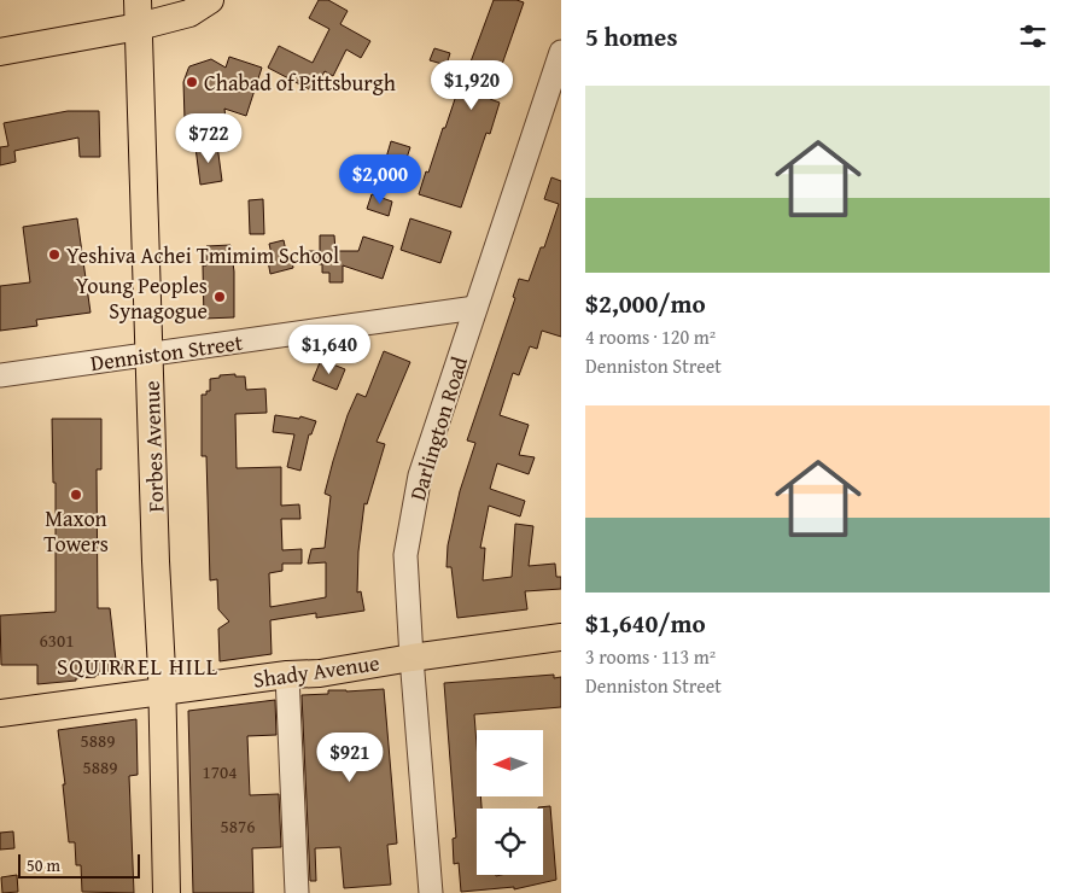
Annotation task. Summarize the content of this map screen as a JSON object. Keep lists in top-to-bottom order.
{
  "streets": {
    "main road": ["Forbes Avenue", "Shady Avenue"],
    "street": ["Denniston Street", "Darlington Road"]
  },
  "crossings": [
    ["Denniston Street", "Darlington Road"],
    ["Denniston Street", "Forbes Avenue"],
    ["Darlington Road", "Shady Avenue"],
    ["Forbes Avenue", "Shady Avenue"]
  ],
  "districts": ["SQUIRREL HILL"],
  "places": [
    "Chabad of Pittsburgh",
    "Yeshiva Achei Tmimim School",
    "Young Peoples Synagogue",
    "Maxon Towers"
  ],
  "house_numbers": [
    "6301",
    "5889",
    "5889",
    "1704",
    "5876"
  ],
  "scale_bar": "50 m",
  "north": "left",
  "page": {
    "heading": "5 homes",
    "price": [
      "$1,920",
      "$722",
      "$2,000",
      "$1,640",
      "$921"
    ],
    "list": [
      {
        "name": "$2,000/mo",
        "note": "4 rooms · 120 m² · Denniston Street"
      },
      {
        "name": "$1,640/mo",
        "note": "3 rooms · 113 m² · Denniston Street"
      }
    ],
    "scale": "50 m"
  }
}
